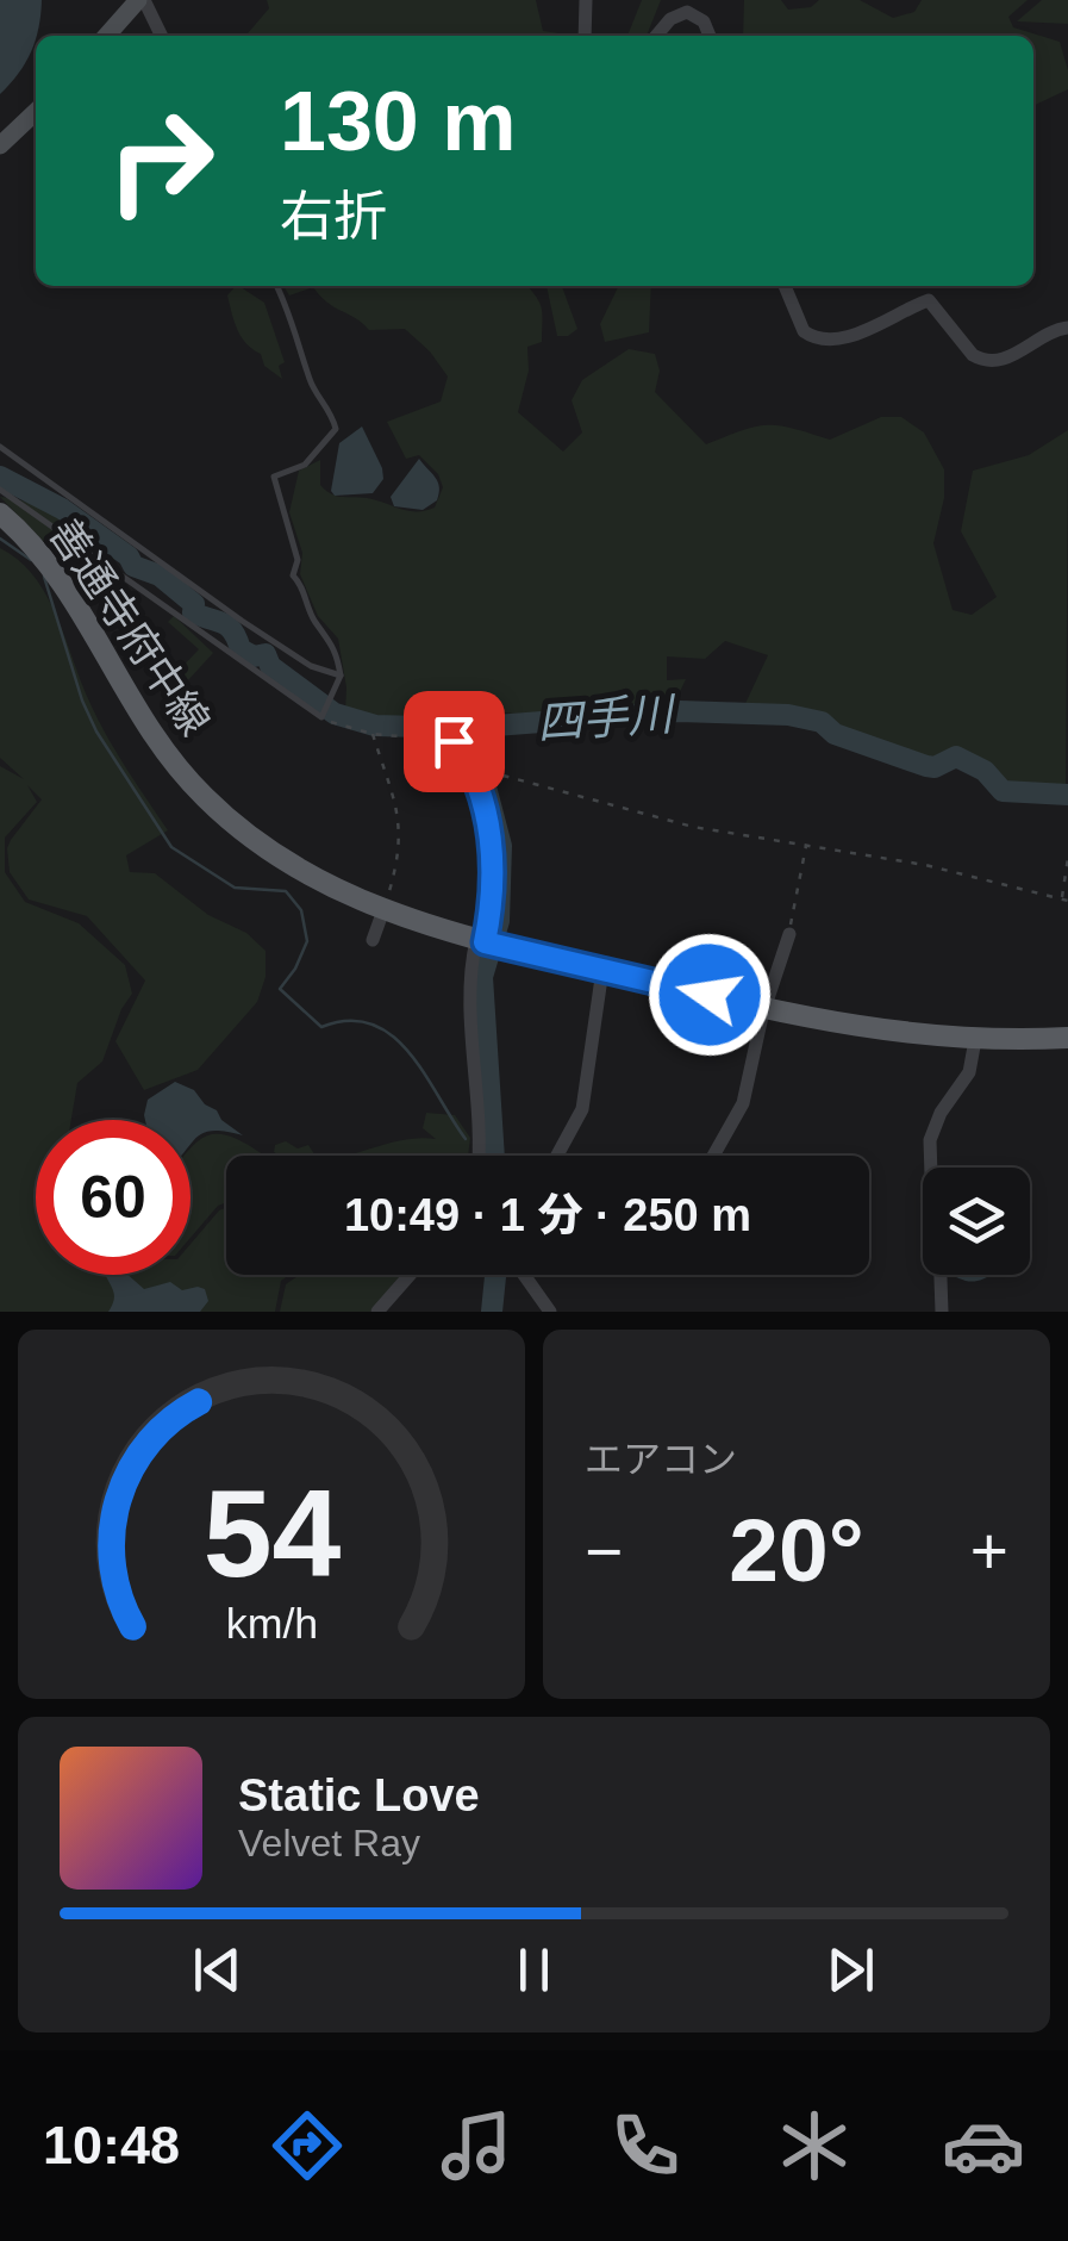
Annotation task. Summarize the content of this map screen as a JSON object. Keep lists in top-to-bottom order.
{
  "streets": {
    "main road": ["善通寺府中線"]
  },
  "water": ["四手川"],
  "page": {
    "turn": ["130 m", "右折"],
    "limit": "60",
    "trip": "10:49 · 1 分 · 250 m",
    "tile": "エアコン",
    "heat": ["−", "20°", "+"],
    "song": ["Static Love", "Velvet Ray"],
    "tabs": "10:48",
    "gauge": ["54", "km/h"]
  }
}
